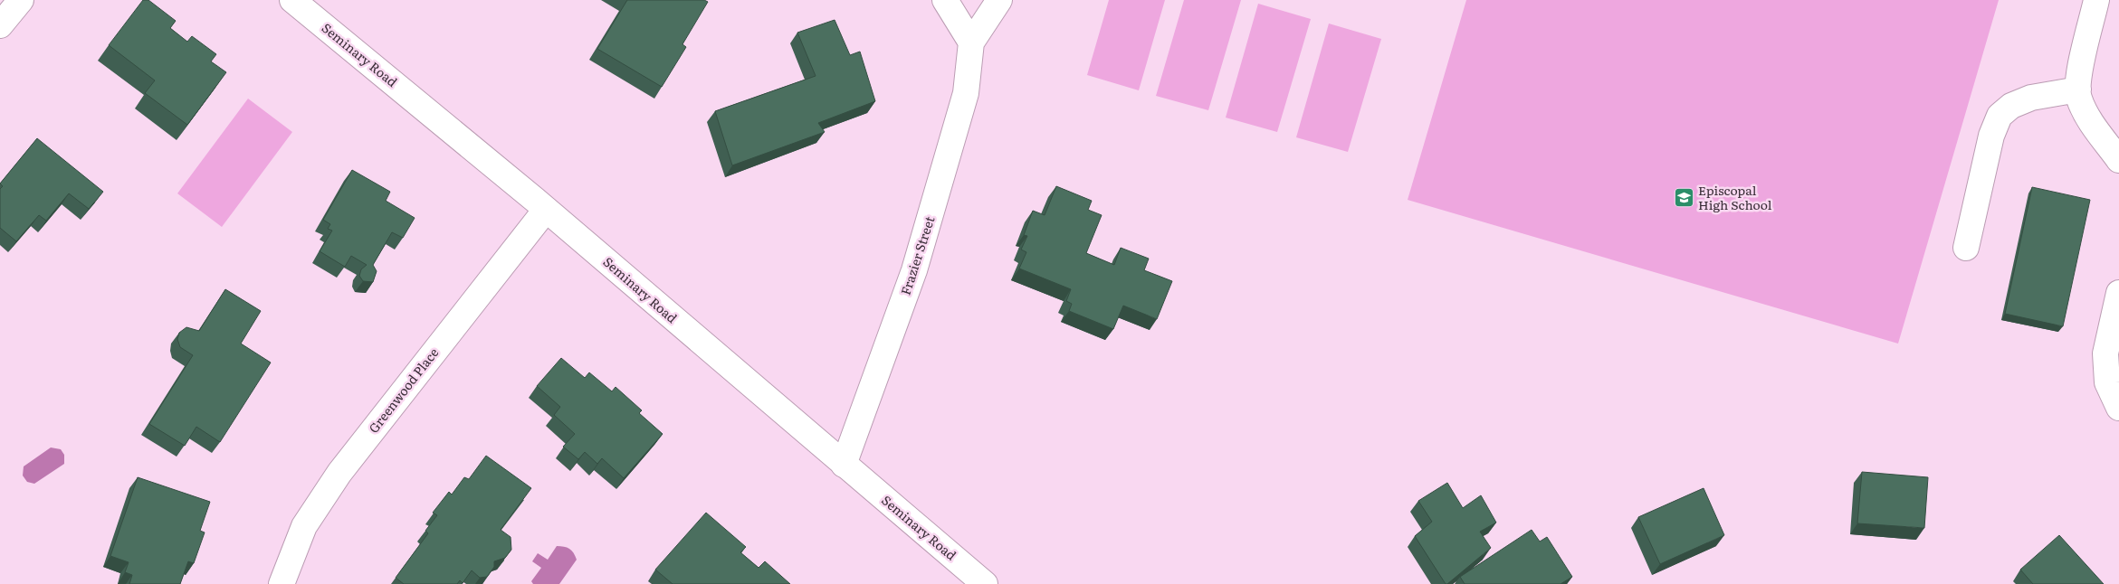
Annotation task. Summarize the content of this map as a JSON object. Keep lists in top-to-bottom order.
{
  "streets": {
    "street": ["Seminary Road", "Frazier Street", "Greenwood Place"]
  },
  "crossings": [
    ["Seminary Road", "Frazier Street"],
    ["Seminary Road", "Greenwood Place"]
  ],
  "places": {
    "school or university": ["Episcopal High School"]
  }
}
